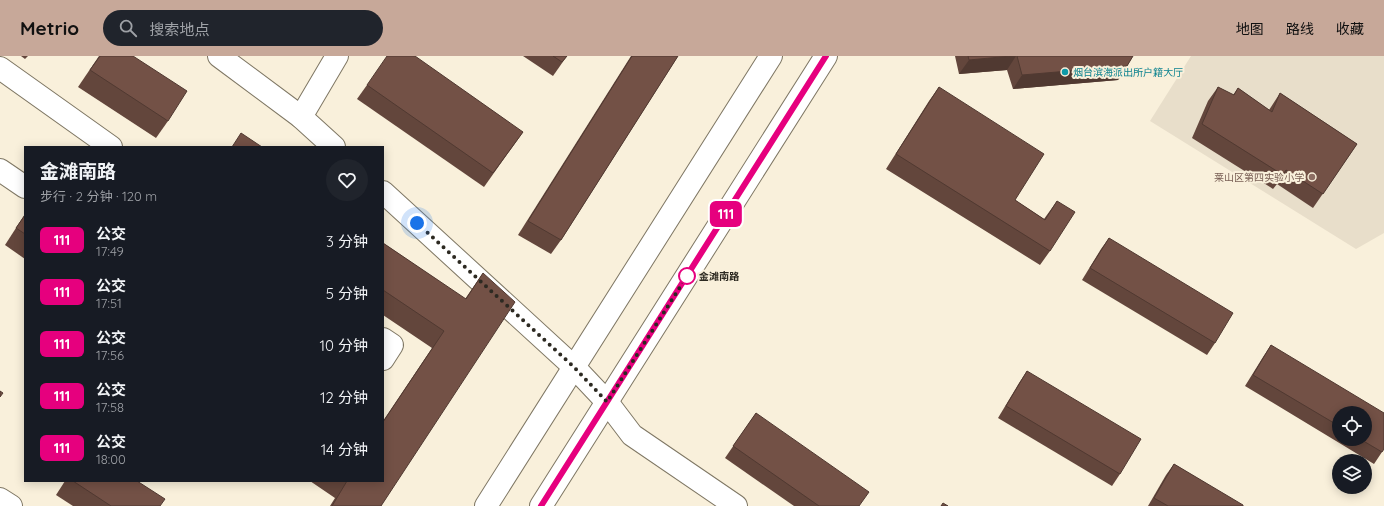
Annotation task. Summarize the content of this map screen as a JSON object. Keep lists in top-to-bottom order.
{
  "places": ["烟台滨海派出所户籍大厅", "莱山区第四实验小学", "金滩南路"],
  "lines": ["bus line 111"],
  "page": {
    "header": "Metrio",
    "search": "搜索地点",
    "nav": ["地图", "路线", "收藏"],
    "on_map": "111",
    "heading": ["金滩南路", "步行 · 2 分钟 · 120 m"],
    "list": [
      {
        "mark": "111",
        "name": "公交",
        "note": "17:49",
        "value": "3 分钟"
      },
      {
        "mark": "111",
        "name": "公交",
        "note": "17:51",
        "value": "5 分钟"
      },
      {
        "mark": "111",
        "name": "公交",
        "note": "17:56",
        "value": "10 分钟"
      },
      {
        "mark": "111",
        "name": "公交",
        "note": "17:58",
        "value": "12 分钟"
      },
      {
        "mark": "111",
        "name": "公交",
        "note": "18:00",
        "value": "14 分钟"
      }
    ]
  }
}
